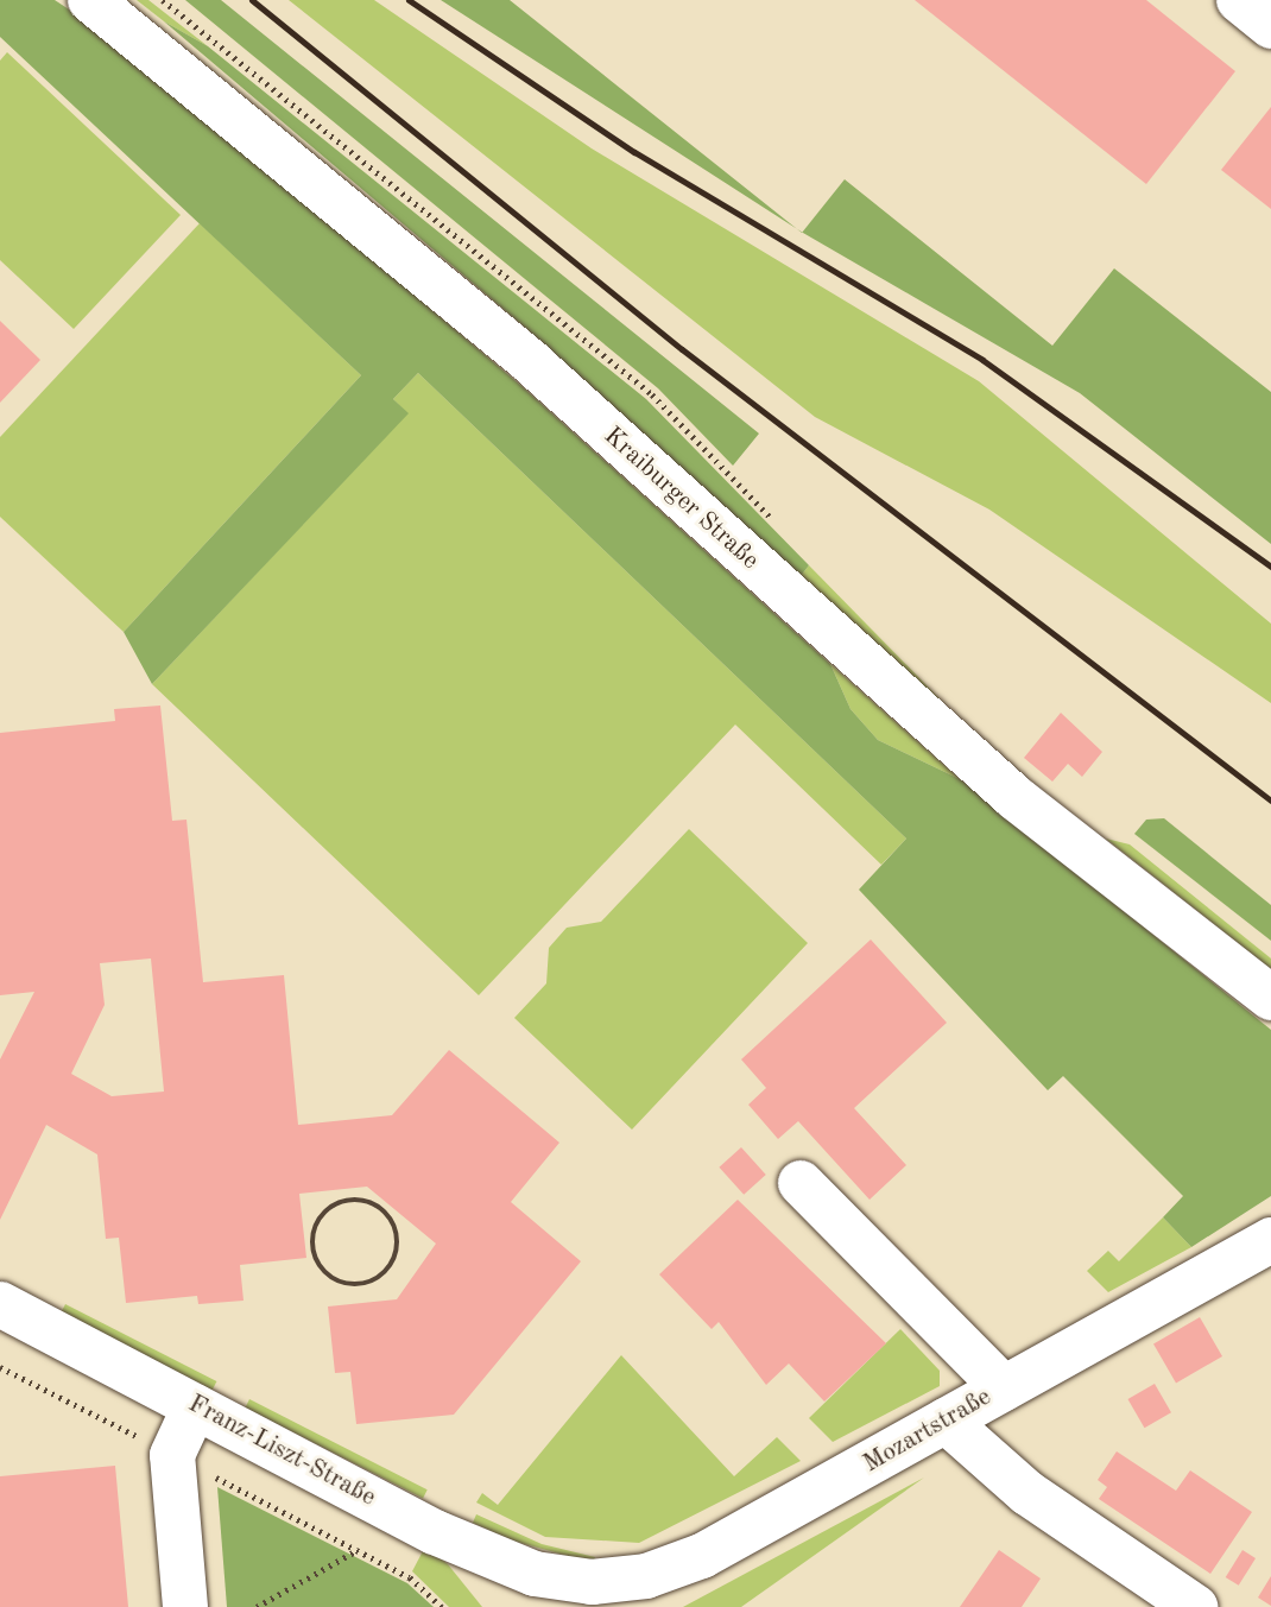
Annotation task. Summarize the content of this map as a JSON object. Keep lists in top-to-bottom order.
{
  "streets": {
    "street": ["Kraiburger Straße", "Mozartstraße", "Franz-Liszt-Straße"]
  },
  "crossings": [
    ["Mozartstraße", "Franz-Liszt-Straße"]
  ]
}
